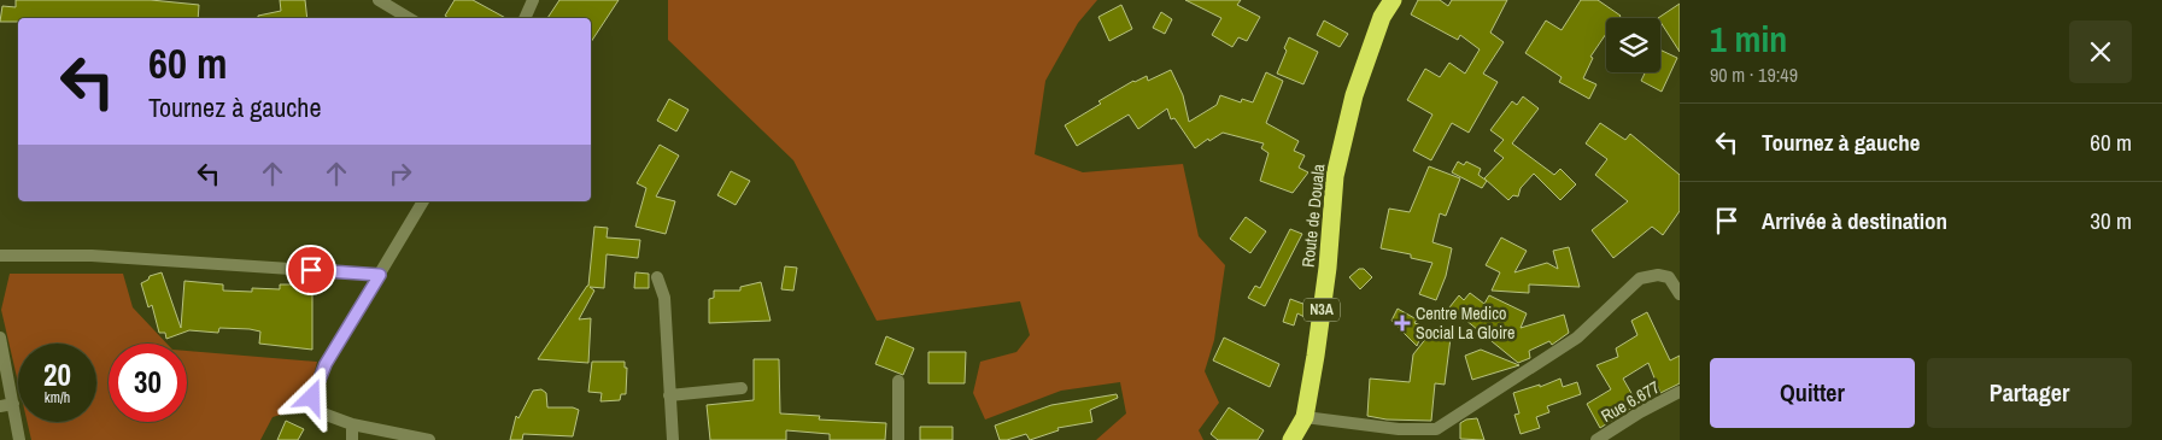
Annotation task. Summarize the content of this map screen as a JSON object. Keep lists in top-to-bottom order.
{
  "streets": {
    "highway": ["Route de Douala", "N3A"],
    "street": ["Rue 6.677"]
  },
  "places": {
    "health": ["Centre Medico Social La Gloire"]
  },
  "page": {
    "heading": ["1 min", "90 m · 19:49"],
    "turn": ["60 m", "Tournez à gauche"],
    "list": [
      {
        "name": "Tournez à gauche",
        "value": "60 m"
      },
      {
        "name": "Arrivée à destination",
        "value": "30 m"
      }
    ],
    "speed": "20 km/h",
    "limit": "30",
    "buttons": ["Quitter", "Partager"]
  }
}
